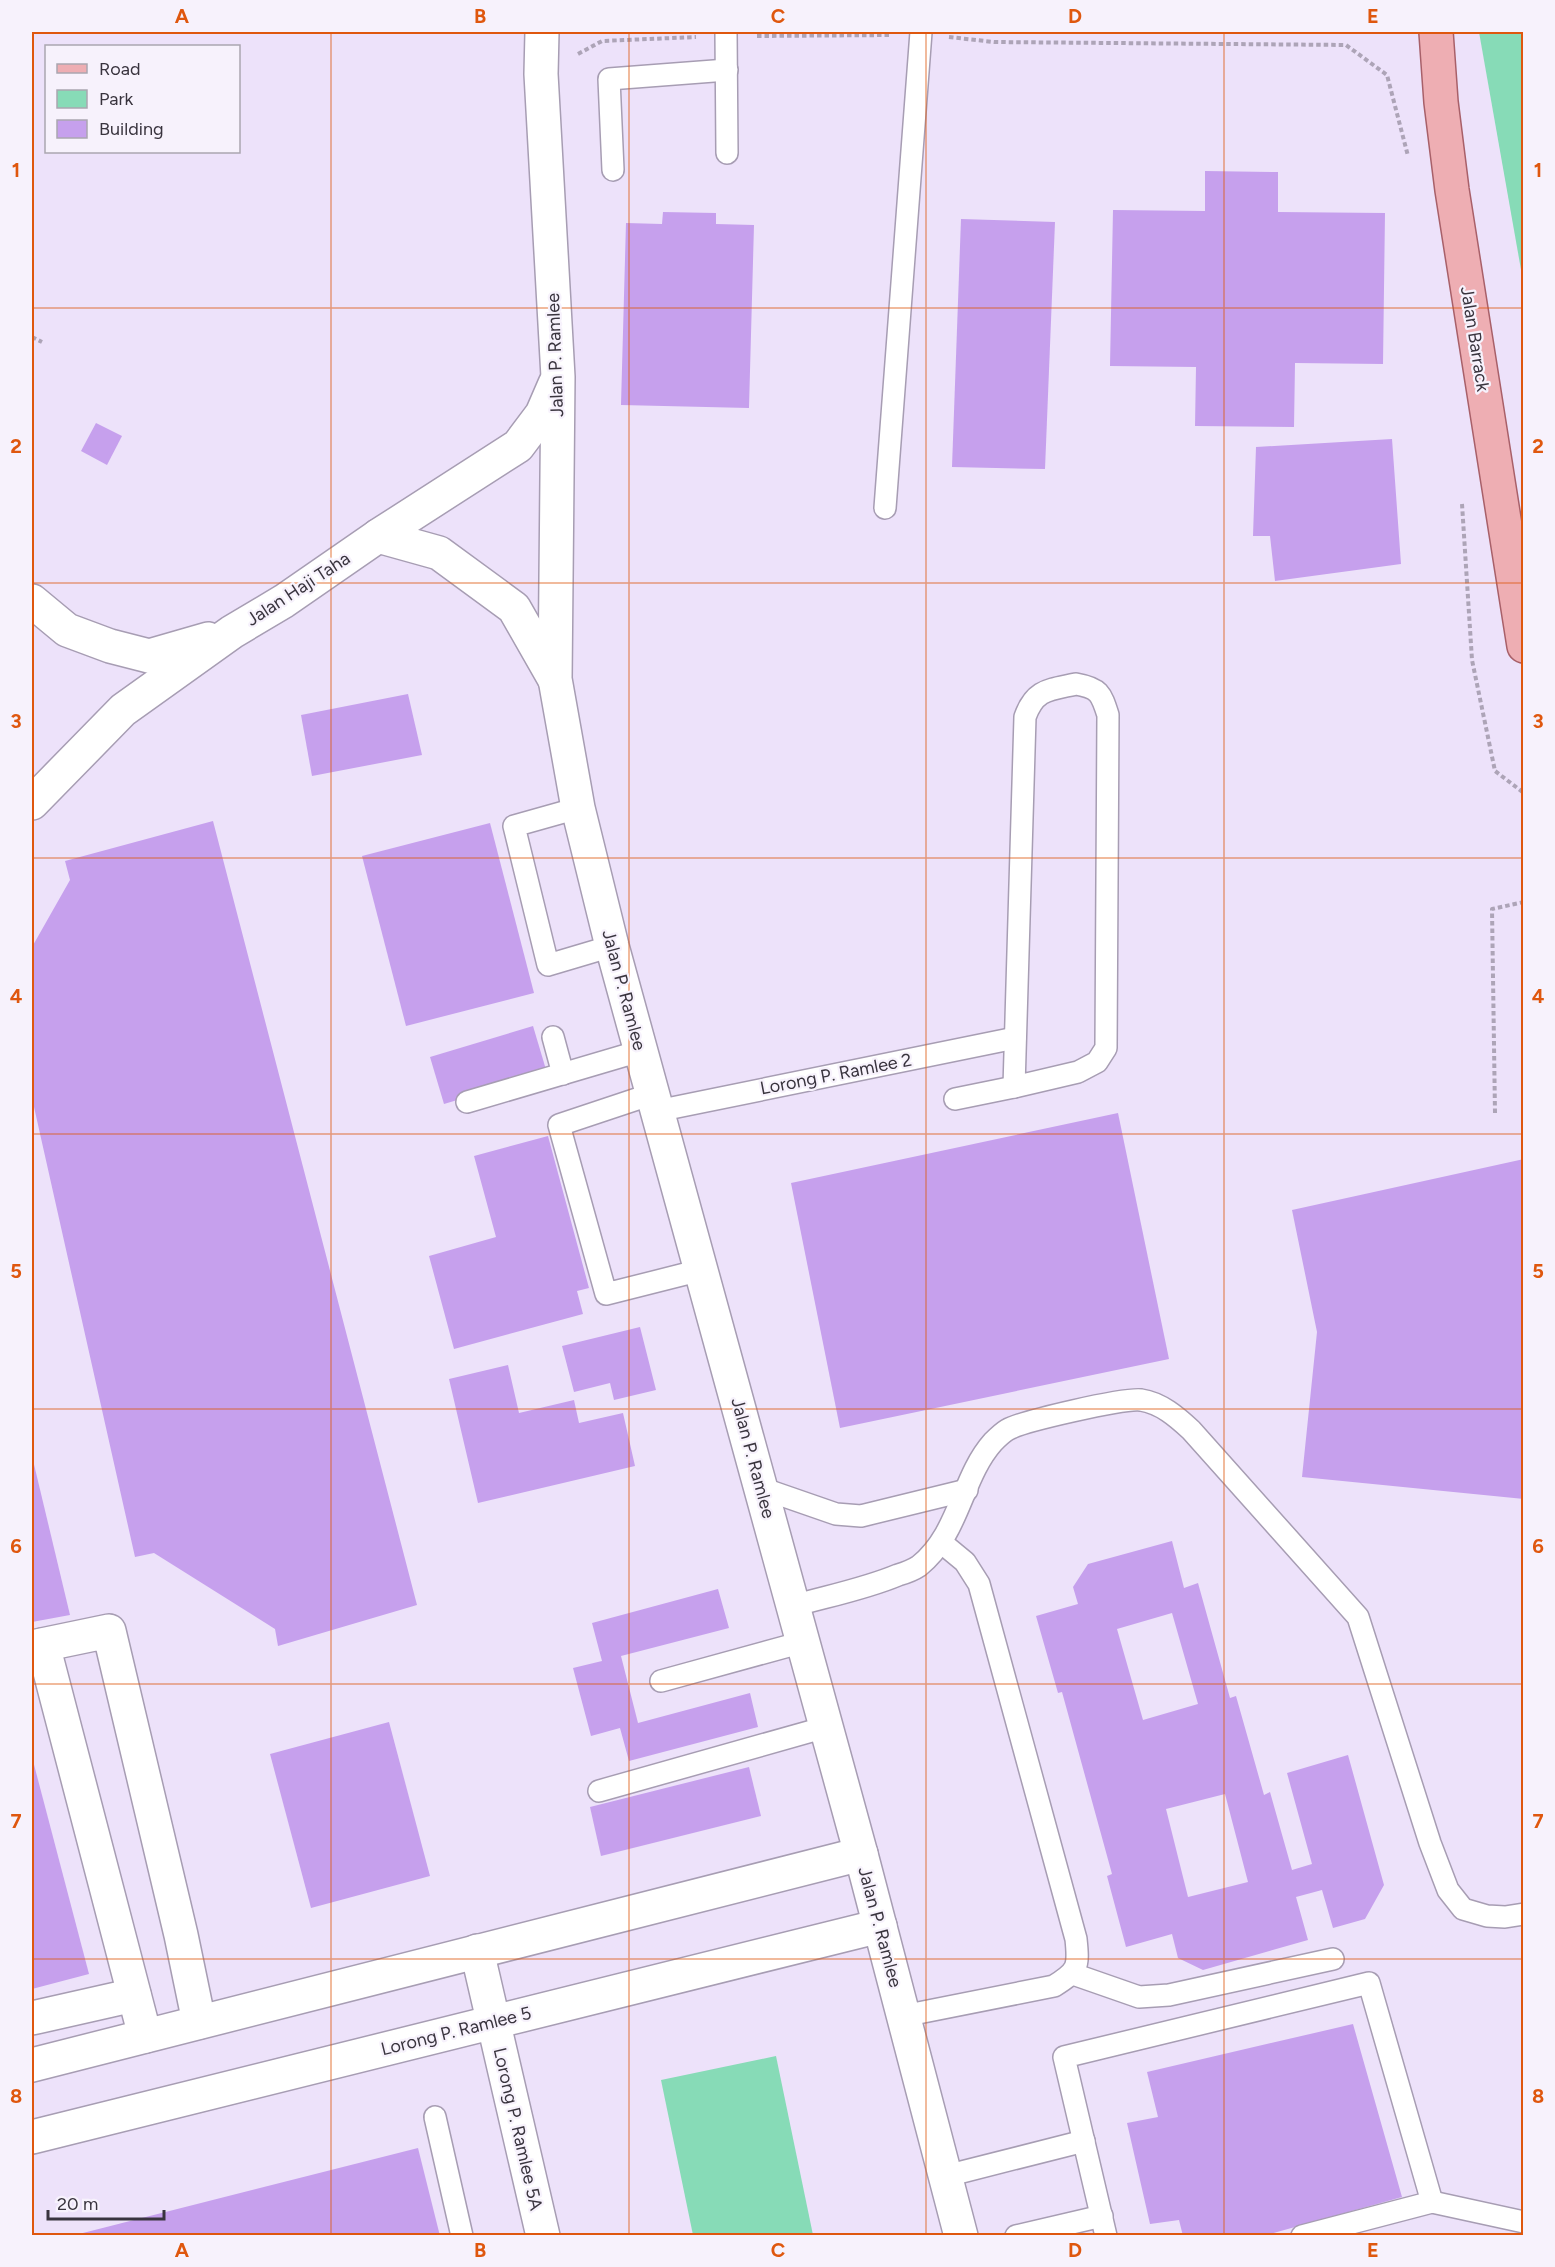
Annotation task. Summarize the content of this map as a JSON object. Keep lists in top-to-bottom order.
{
  "streets": {
    "main road": [
      "Jalan Barrack",
      "Jalan P. Ramlee",
      "Jalan Haji Taha",
      "Lorong P. Ramlee 5",
      "Lorong P. Ramlee 5A"
    ],
    "lane": ["Lorong P. Ramlee 2"]
  },
  "crossings": [
    ["Jalan P. Ramlee", "Jalan Haji Taha"],
    ["Jalan P. Ramlee", "Lorong P. Ramlee 2"],
    ["Jalan P. Ramlee", "Lorong P. Ramlee 5"],
    ["Lorong P. Ramlee 5", "Lorong P. Ramlee 5A"]
  ],
  "legend": ["Road", "Park", "Building"],
  "scale_bar": "20 m",
  "grid": {
    "columns": [
      "A",
      "B",
      "C",
      "D",
      "E"
    ],
    "rows": [
      "1",
      "2",
      "3",
      "4",
      "5",
      "6",
      "7",
      "8"
    ]
  }
}
